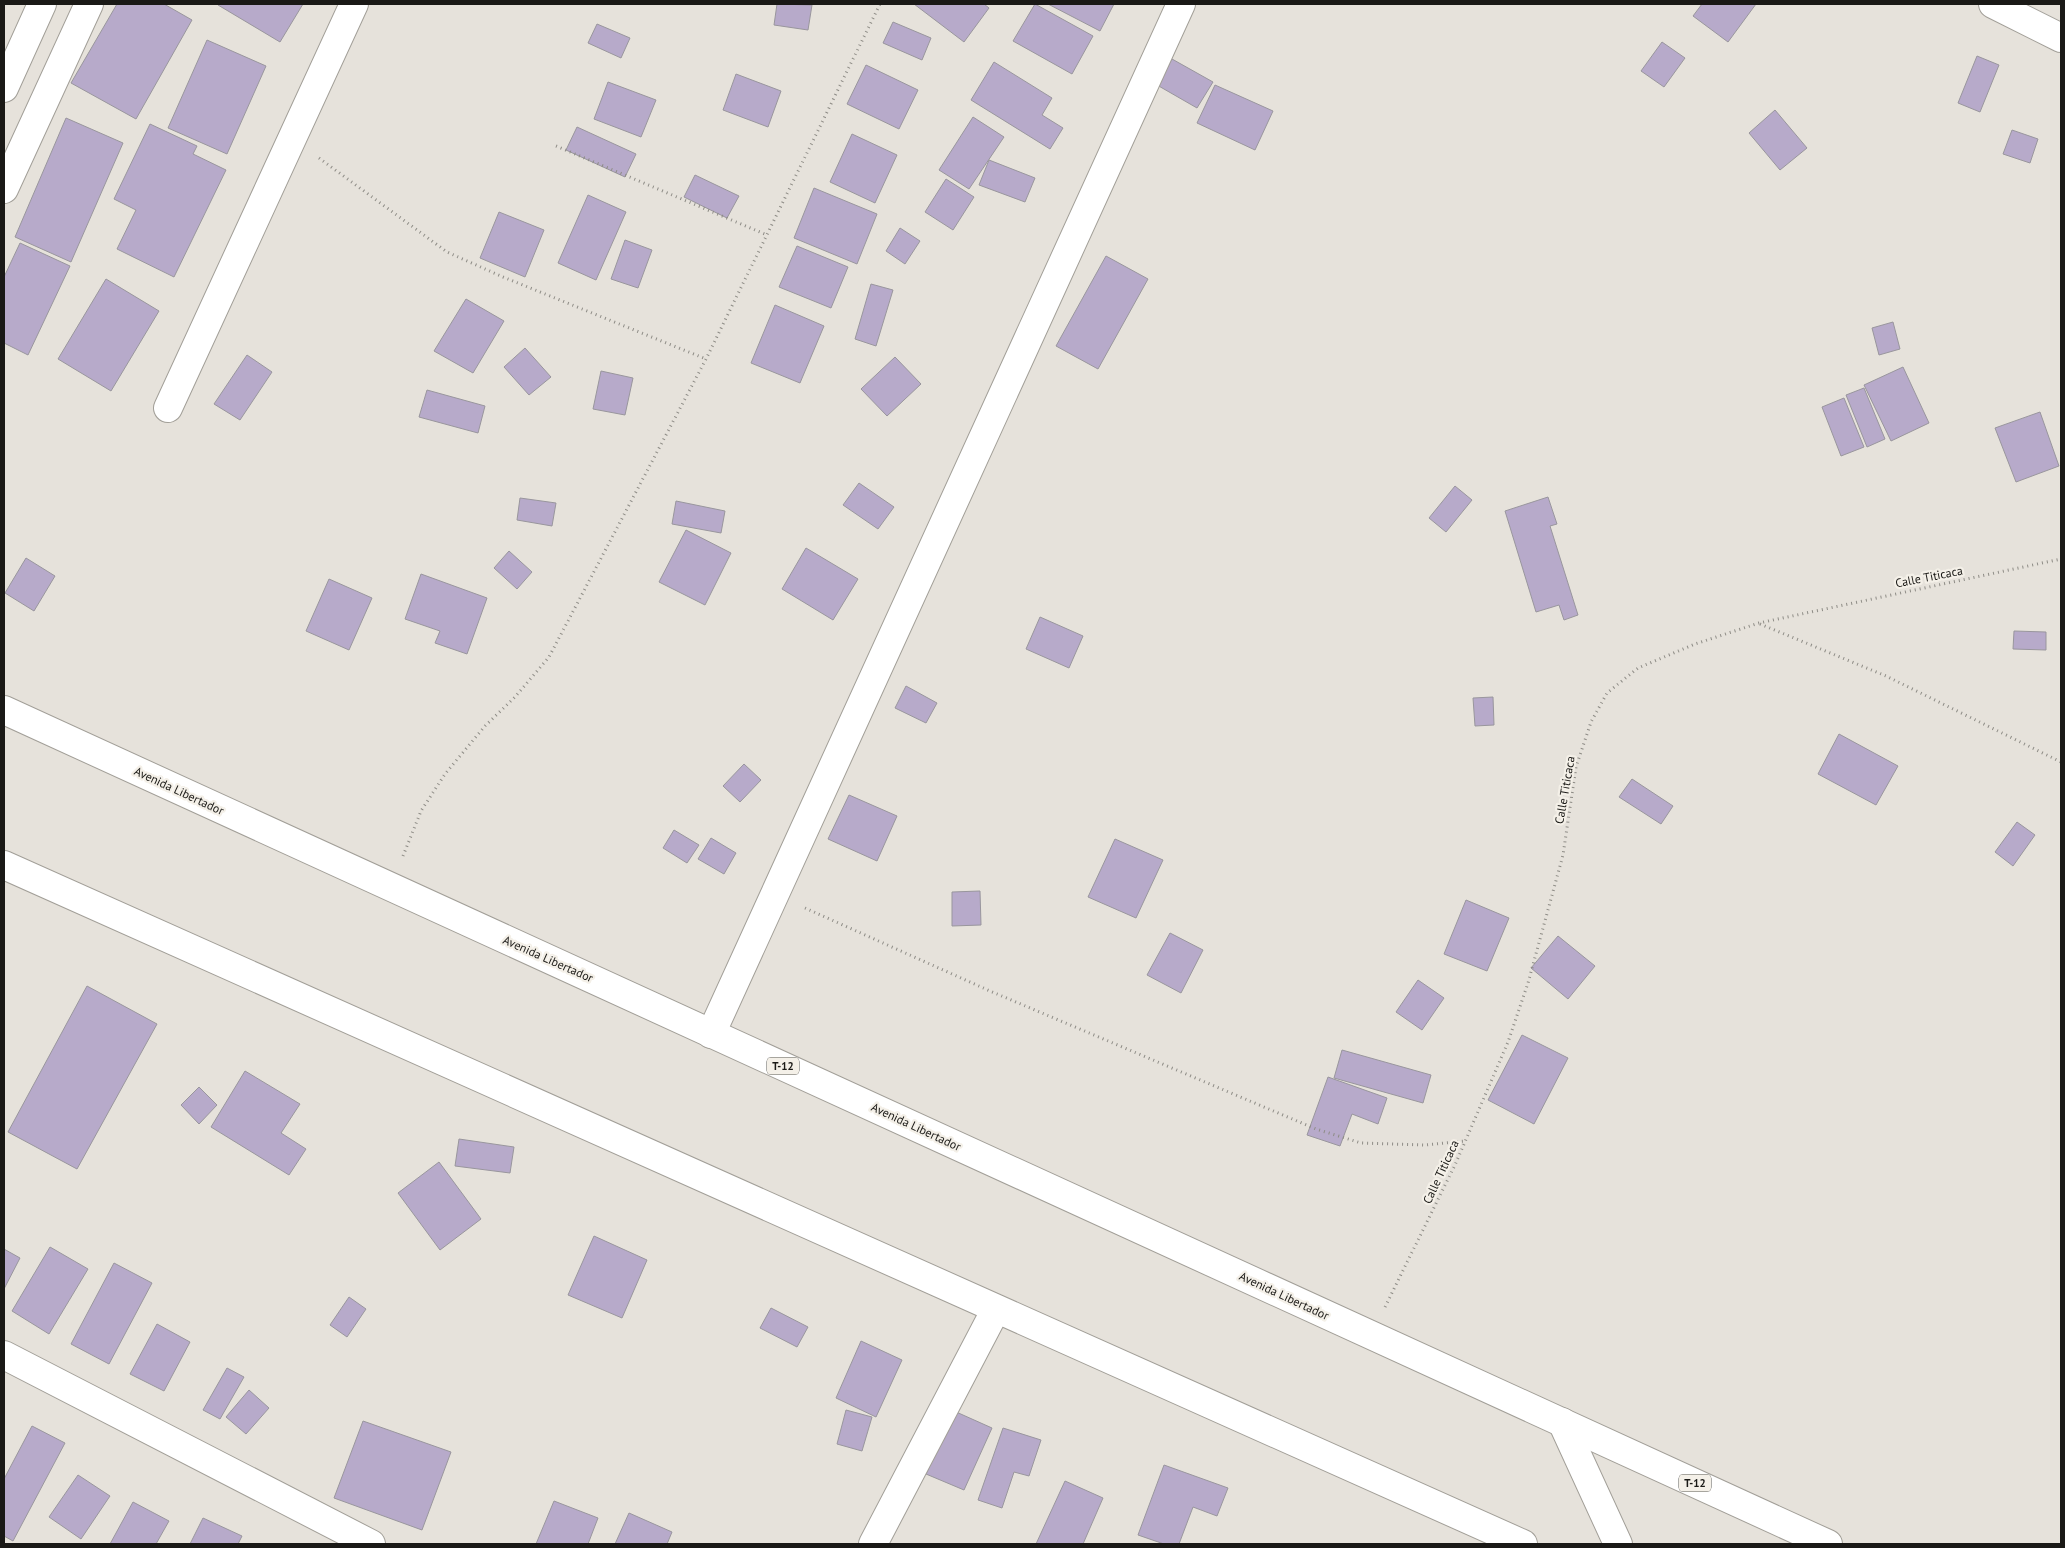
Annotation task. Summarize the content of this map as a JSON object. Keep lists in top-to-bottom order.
{
  "streets": {
    "main road": ["Avenida Libertador", "T-12"],
    "path": ["Calle Titicaca"]
  },
  "crossings": [
    ["Calle Titicaca", "Avenida Libertador"]
  ]
}
